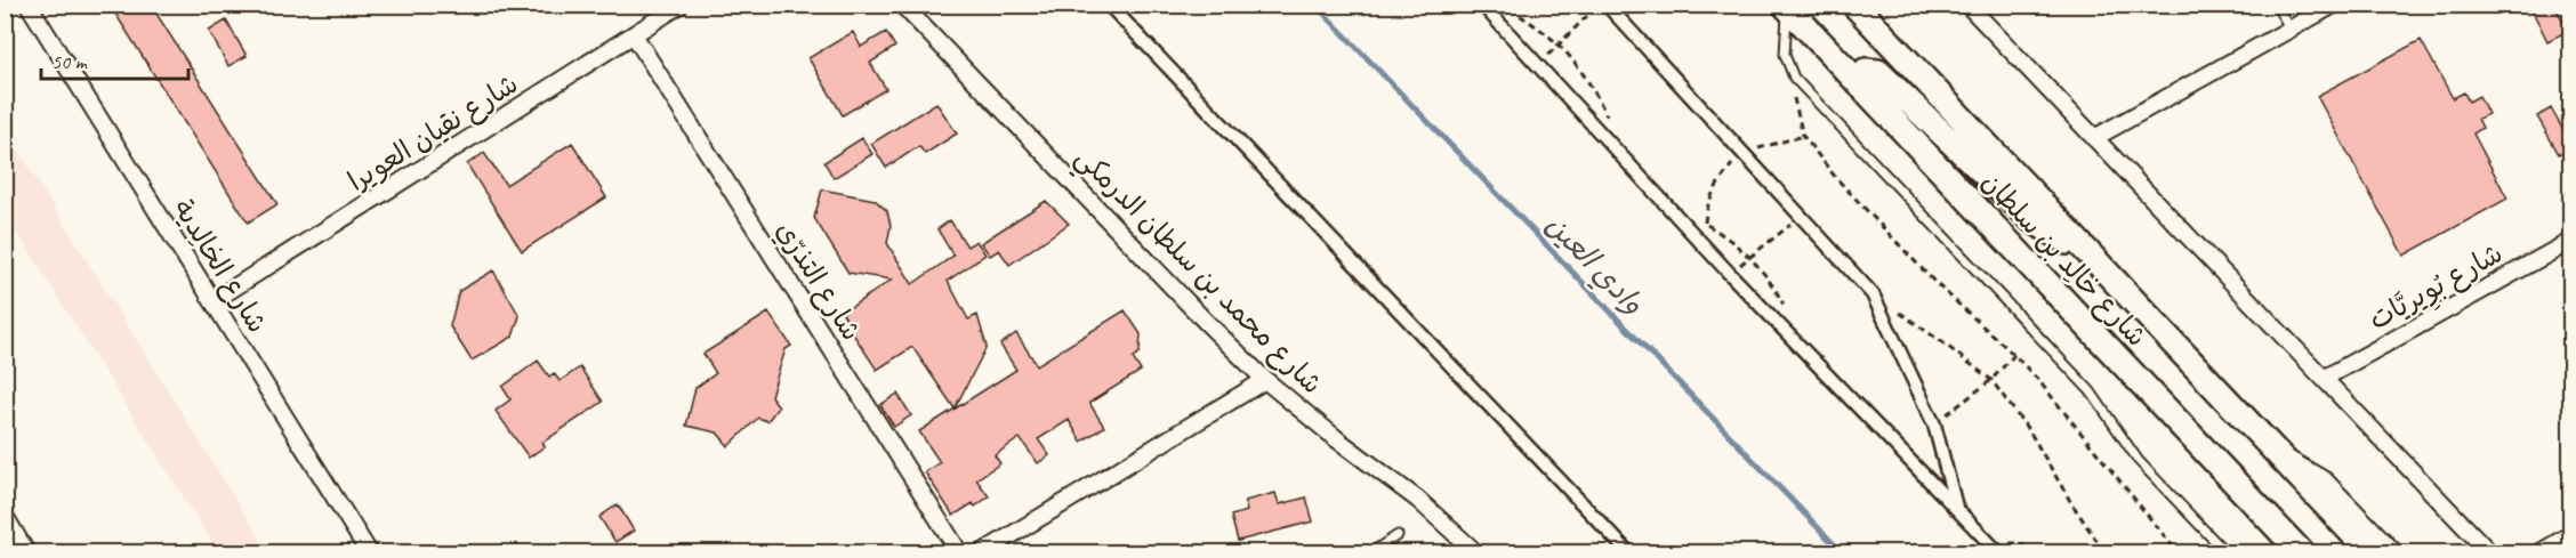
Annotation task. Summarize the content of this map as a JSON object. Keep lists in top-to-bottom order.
{
  "streets": {
    "main road": ["شارع خالِد بن سلطان"],
    "street": [
      "شارع نقيان العويرا",
      "شارع الخالِدية",
      "شارع محمد بن سلطان الدرمكي",
      "شارع التذرّي",
      "شارع بُوِيريَّات"
    ]
  },
  "crossings": [
    ["شارع نقيان العويرا", "شارع الخالِدية"],
    ["شارع نقيان العويرا", "شارع التذرّي"]
  ],
  "water": ["وادي العين"],
  "scale_bar": "50 m"
}
